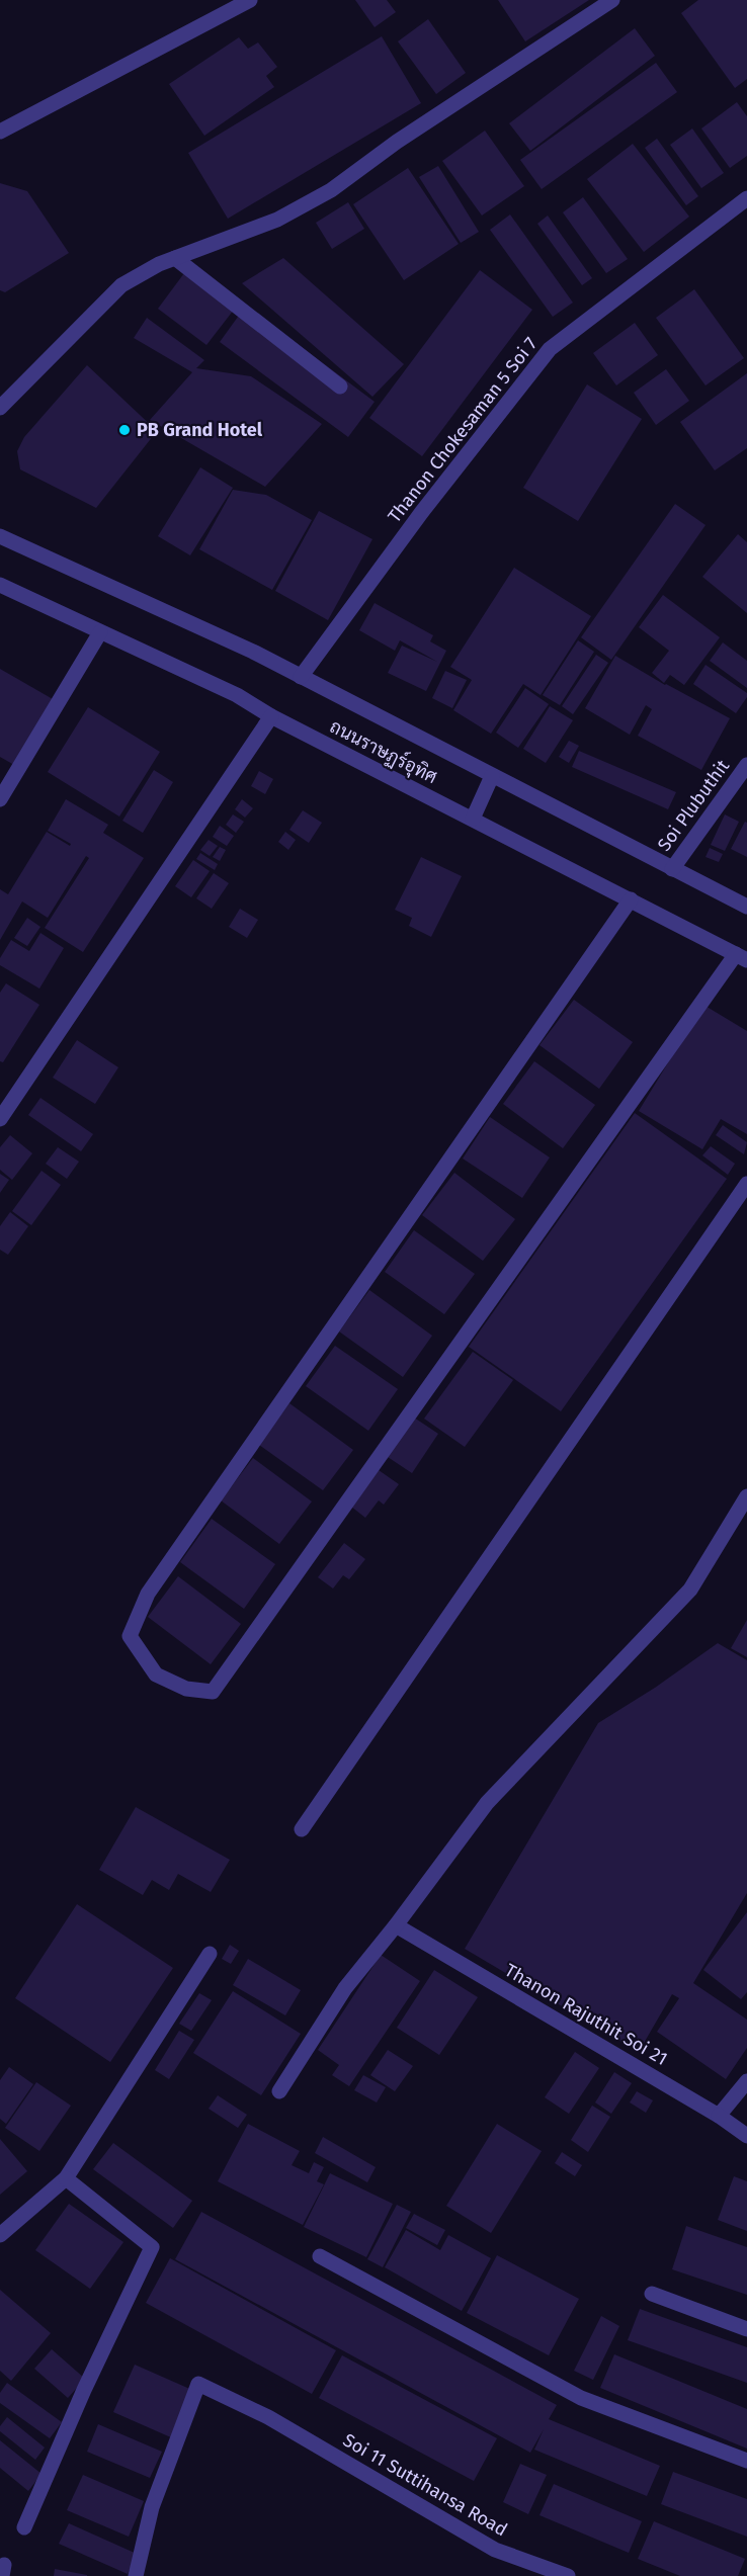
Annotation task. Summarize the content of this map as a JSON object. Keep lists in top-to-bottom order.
{
  "streets": {
    "street": [
      "Thanon Chokesaman 5 Soi 7",
      "ถนนราษฏร์อุทิศ",
      "Soi Plubuthit",
      "Thanon Rajuthit Soi 21",
      "Soi 11 Suttihansa Road"
    ]
  },
  "crossings": [
    ["Thanon Chokesaman 5 Soi 7", "ถนนราษฏร์อุทิศ"],
    ["ถนนราษฏร์อุทิศ", "Soi Plubuthit"]
  ],
  "places": ["PB Grand Hotel"]
}
